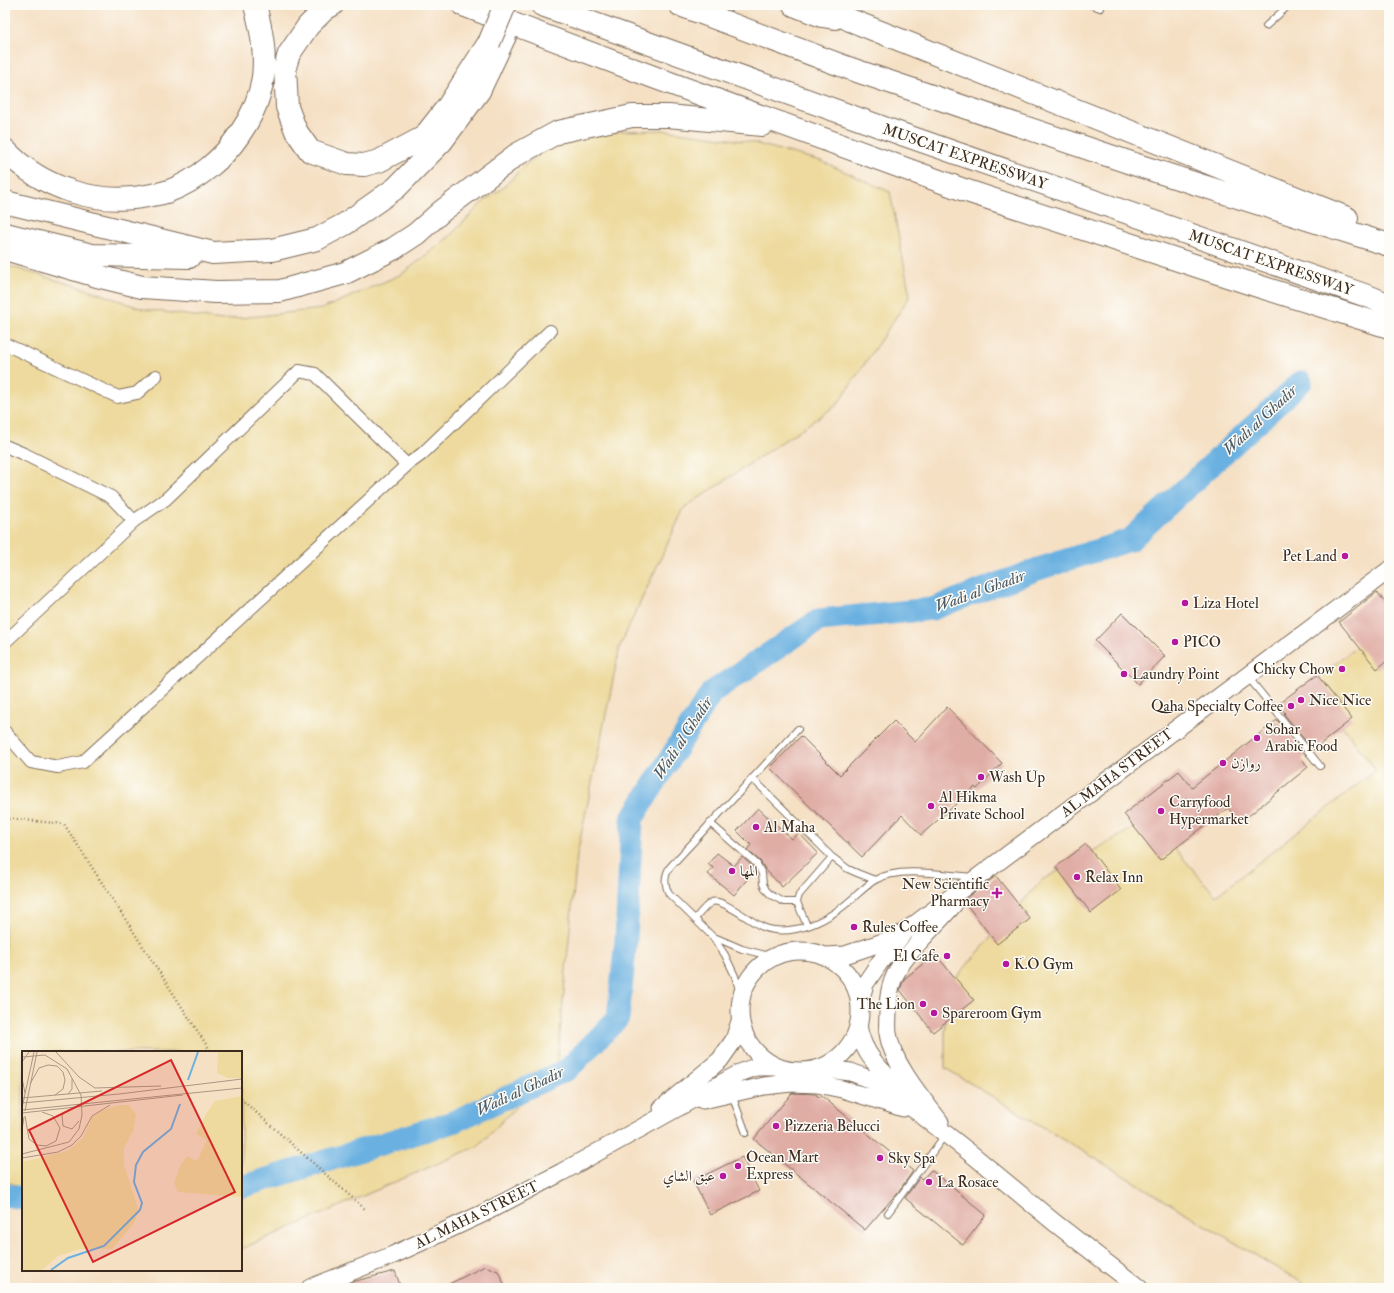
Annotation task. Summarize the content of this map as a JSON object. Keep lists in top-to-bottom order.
{
  "streets": {
    "highway": ["MUSCAT EXPRESSWAY"],
    "street": ["AL MAHA STREET"]
  },
  "water": ["Wadi al Ghadir"],
  "places": {
    "other": [
      "Pet Land",
      "Liza Hotel",
      "PICO",
      "Chicky Chow",
      "Laundry Point",
      "Nice Nice",
      "Qaha Specialty Coffee",
      "Sohar Arabic Food",
      "روازن",
      "Wash Up",
      "Al Hikma Private School",
      "Carryfood Hypermarket",
      "Al Maha",
      "المها",
      "Relax Inn",
      "Rules Coffee",
      "El Cafe",
      "K.O Gym",
      "The Lion",
      "Spareroom Gym",
      "Pizzeria Belucci",
      "Sky Spa",
      "Ocean Mart Express",
      "عبق الشاي",
      "La Rosace"
    ],
    "health": ["New Scientific Pharmacy"]
  }
}
